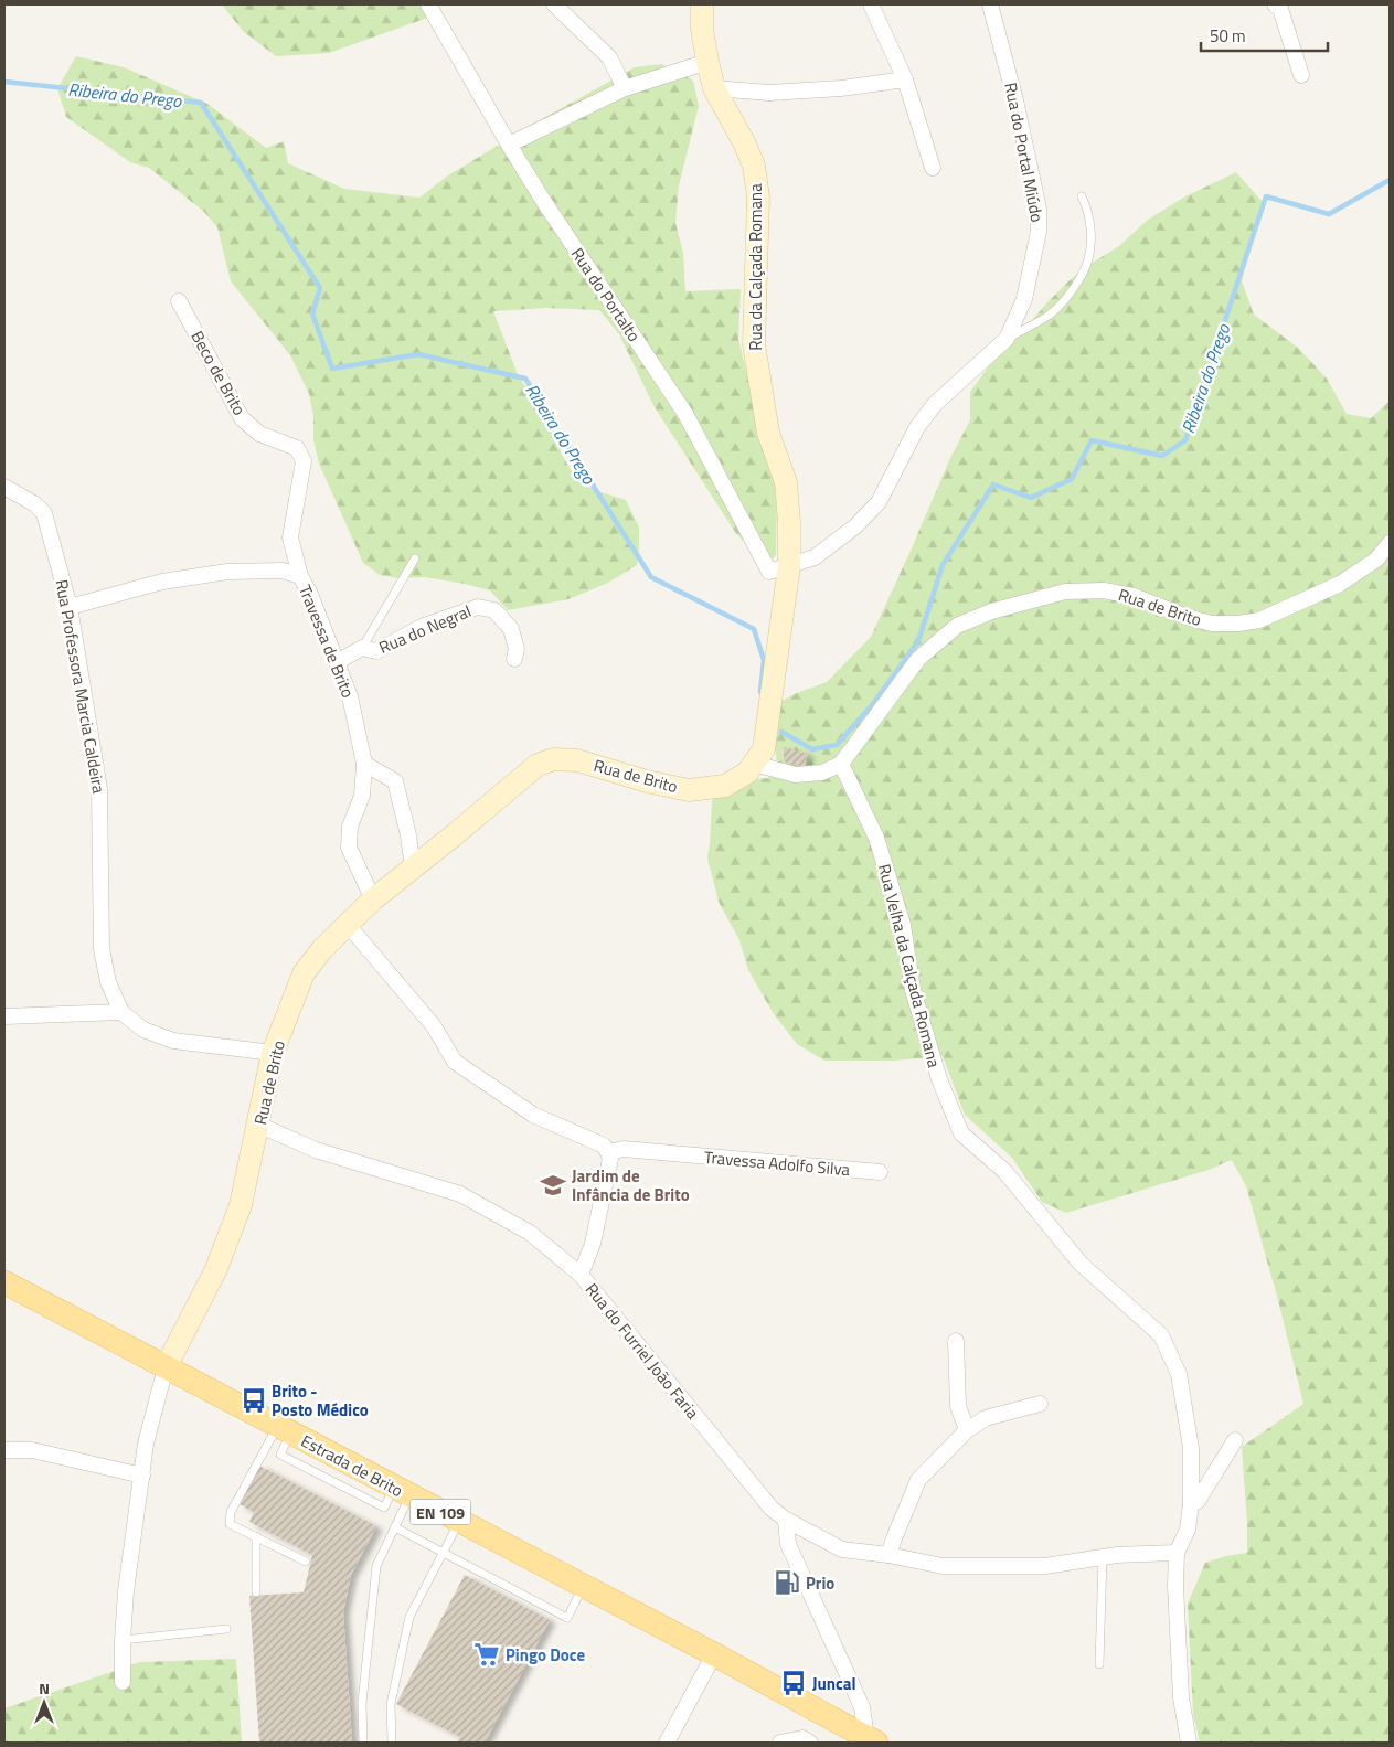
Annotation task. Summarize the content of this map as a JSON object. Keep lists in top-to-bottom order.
{
  "streets": {
    "main road": ["Estrada de Brito", "EN 109"],
    "street": [
      "Rua do Portal Miúdo",
      "Rua da Calçada Romana",
      "Rua do Portalto",
      "Beco de Brito",
      "Rua de Brito",
      "Rua do Negral",
      "Travessa de Brito",
      "Rua Professora Marcia Caldeira",
      "Rua Velha da Calçada Romana",
      "Travessa Adolfo Silva",
      "Rua do Furriel João Faria"
    ]
  },
  "crossings": [
    ["Rua do Portal Miúdo", "Rua da Calçada Romana"],
    ["Rua do Portal Miúdo", "Rua do Portalto"],
    ["Rua da Calçada Romana", "Rua do Portalto"],
    ["Rua da Calçada Romana", "Rua de Brito"],
    ["Beco de Brito", "Travessa de Brito"],
    ["Rua de Brito", "Travessa de Brito"],
    ["Rua de Brito", "Rua Professora Marcia Caldeira"],
    ["Rua de Brito", "Rua Velha da Calçada Romana"],
    ["Rua de Brito", "Rua do Furriel João Faria"],
    ["Rua de Brito", "Estrada de Brito"],
    ["Rua do Negral", "Travessa de Brito"],
    ["Travessa de Brito", "Rua Professora Marcia Caldeira"],
    ["Rua Velha da Calçada Romana", "Rua do Furriel João Faria"]
  ],
  "water": ["Ribeira do Prego"],
  "places": {
    "school or university": ["Jardim de Infância de Brito"],
    "bus stop": ["Brito - Posto Médico", "Juncal"],
    "fuel station": ["Prio"],
    "supermarket": ["Pingo Doce"]
  },
  "scale_bar": "50 m",
  "north": "top"
}
